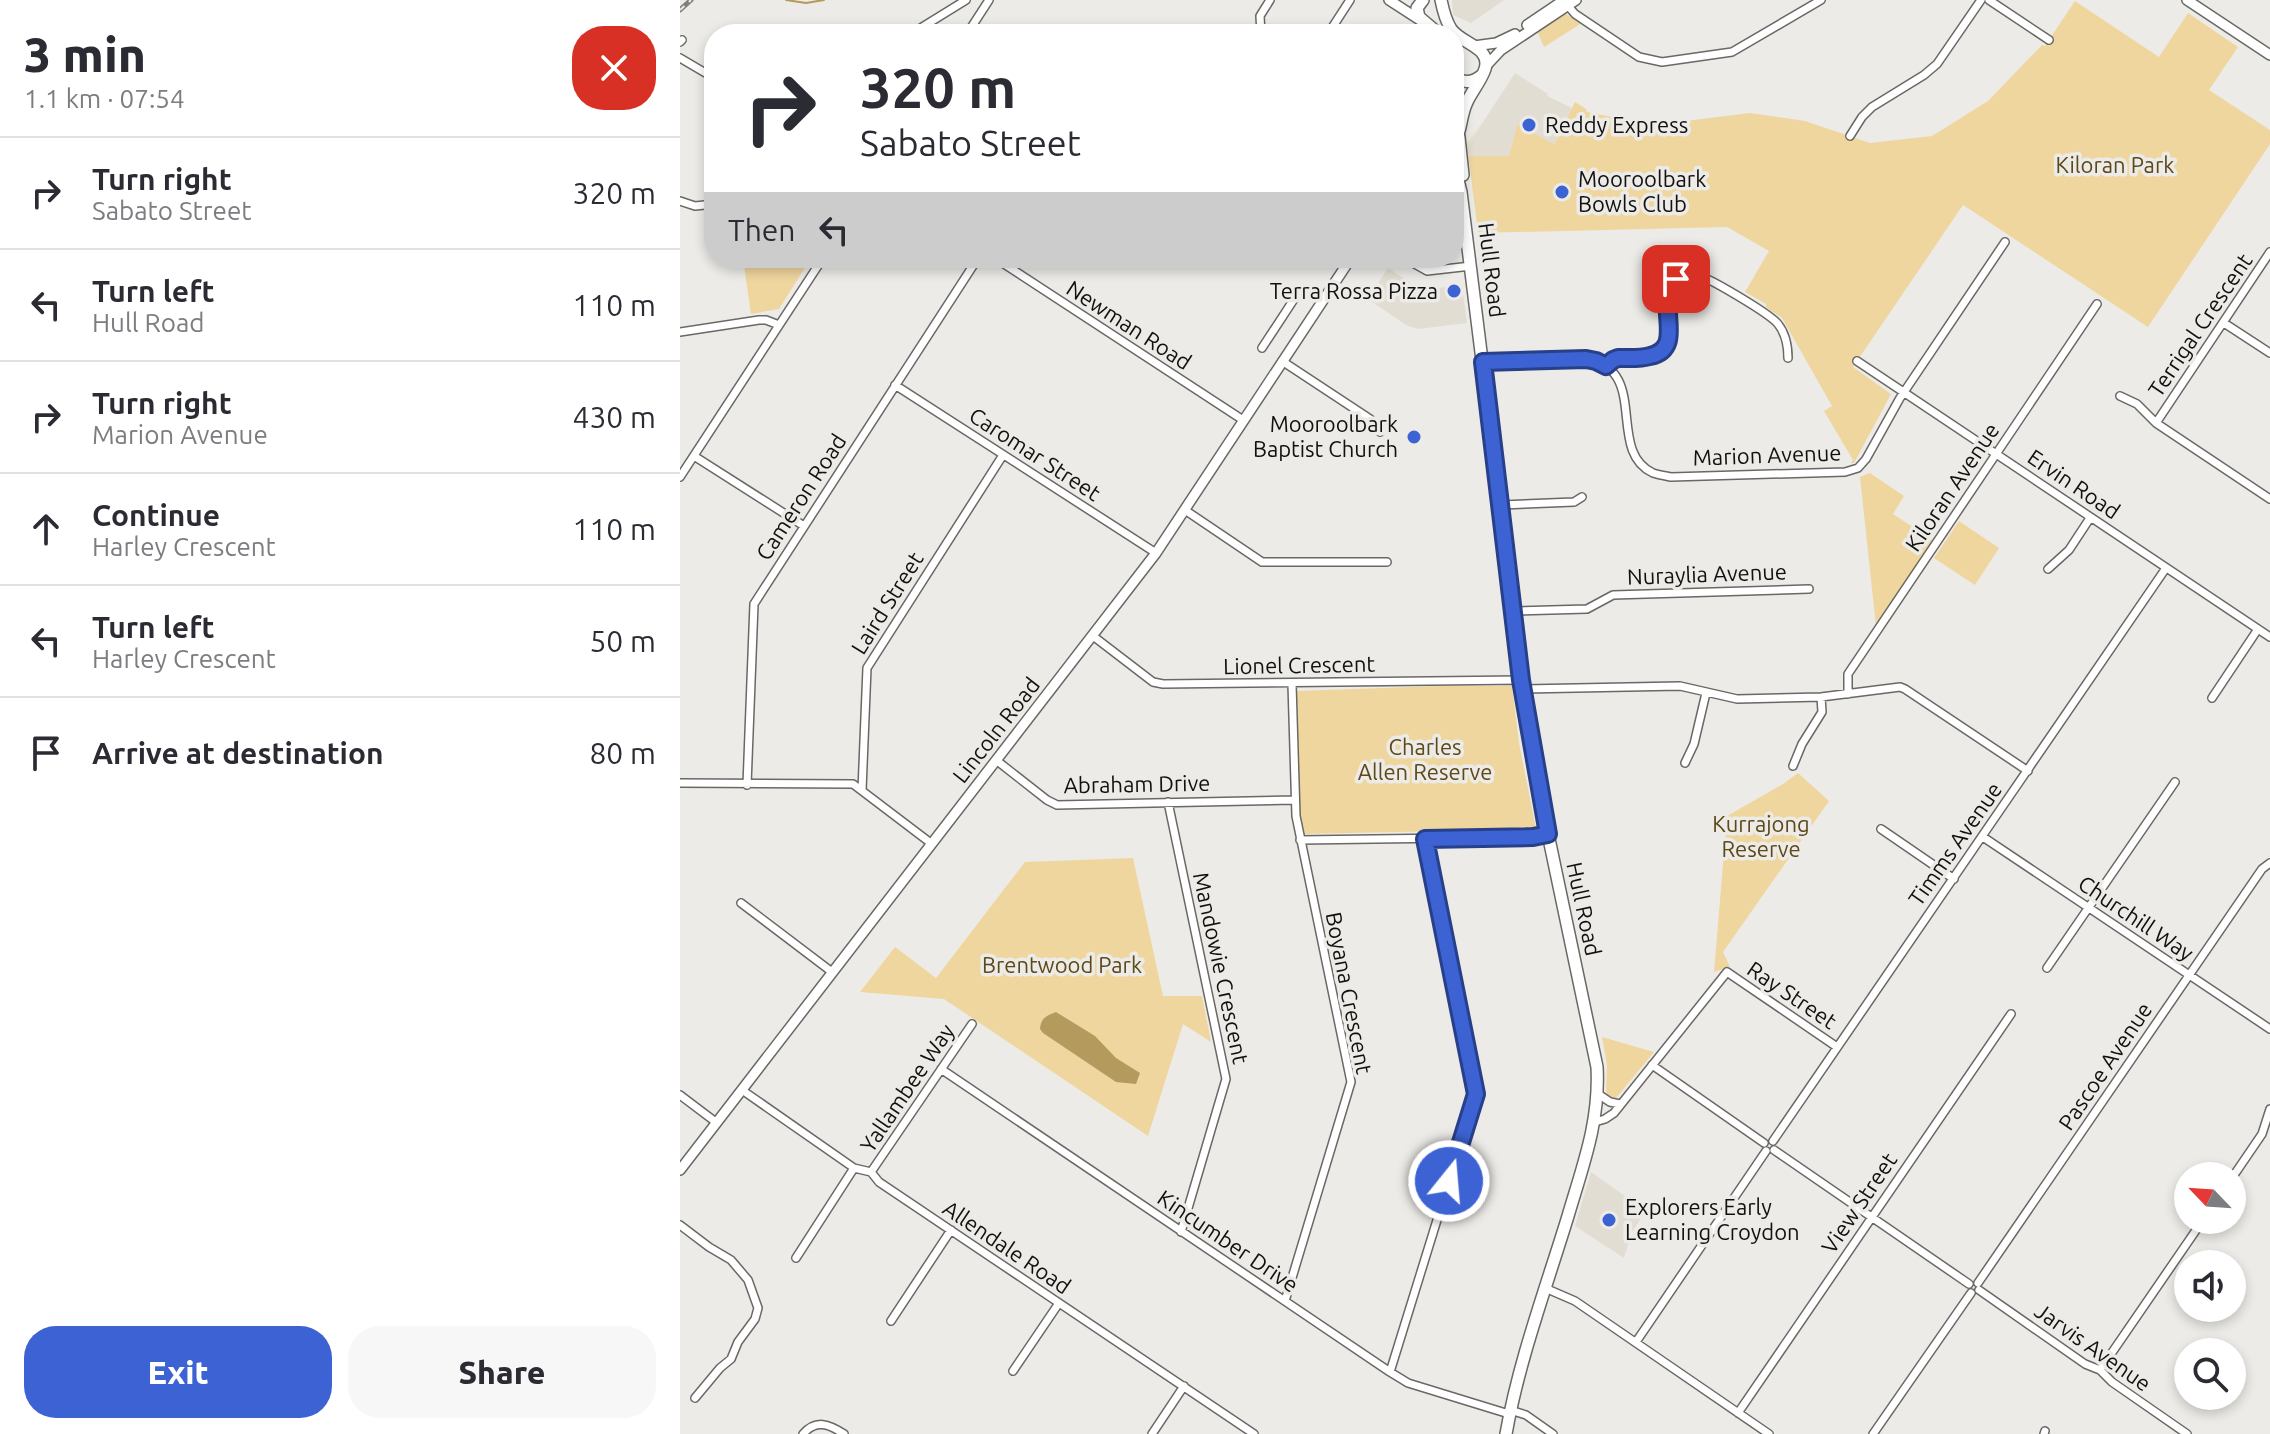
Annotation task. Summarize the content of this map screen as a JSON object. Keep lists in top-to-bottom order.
{
  "streets": {
    "main road": ["Hull Road", "Lincoln Road"],
    "street": [
      "Newman Road",
      "Terrigal Crescent",
      "Caromar Street",
      "Marion Avenue",
      "Ervin Road",
      "Kiloran Avenue",
      "Cameron Road",
      "Nuraylia Avenue",
      "Laird Street",
      "Lionel Crescent",
      "Abraham Drive",
      "Timms Avenue",
      "Churchill Way",
      "Mandowie Crescent",
      "Boyana Crescent",
      "Ray Street",
      "Pascoe Avenue",
      "Yallambee Way",
      "View Street",
      "Kincumber Drive",
      "Allendale Road",
      "Jarvis Avenue"
    ]
  },
  "crossings": [
    ["Hull Road", "Nuraylia Avenue"],
    ["Hull Road", "Lionel Crescent"],
    ["Hull Road", "Kincumber Drive"],
    ["Newman Road", "Lincoln Road"],
    ["Caromar Street", "Cameron Road"],
    ["Caromar Street", "Laird Street"],
    ["Caromar Street", "Lincoln Road"],
    ["Marion Avenue", "Ervin Road"],
    ["Ervin Road", "Kiloran Avenue"],
    ["Ervin Road", "Timms Avenue"],
    ["Kiloran Avenue", "Lionel Crescent"],
    ["Lionel Crescent", "Lincoln Road"],
    ["Lionel Crescent", "Timms Avenue"],
    ["Lionel Crescent", "Boyana Crescent"],
    ["Lincoln Road", "Abraham Drive"],
    ["Lincoln Road", "Allendale Road"],
    ["Abraham Drive", "Mandowie Crescent"],
    ["Abraham Drive", "Boyana Crescent"],
    ["Timms Avenue", "Churchill Way"],
    ["Timms Avenue", "Ray Street"],
    ["Timms Avenue", "Jarvis Avenue"],
    ["Churchill Way", "Pascoe Avenue"],
    ["Mandowie Crescent", "Kincumber Drive"],
    ["Boyana Crescent", "Kincumber Drive"],
    ["Ray Street", "Jarvis Avenue"],
    ["Pascoe Avenue", "Jarvis Avenue"],
    ["Yallambee Way", "Kincumber Drive"],
    ["Yallambee Way", "Allendale Road"],
    ["View Street", "Jarvis Avenue"]
  ],
  "parks": [
    "Kiloran Park",
    "Charles Allen Reserve",
    "Kurrajong Reserve",
    "Brentwood Park"
  ],
  "places": [
    "Reddy Express",
    "Mooroolbark Bowls Club",
    "Terra Rossa Pizza",
    "Mooroolbark Baptist Church",
    "Explorers Early Learning Croydon"
  ],
  "north": "top left",
  "page": {
    "heading": ["3 min", "1.1 km · 07:54"],
    "turn": ["320 m", "Sabato Street"],
    "list": [
      {
        "name": "Turn right",
        "note": "Sabato Street",
        "value": "320 m"
      },
      {
        "name": "Turn left",
        "note": "Hull Road",
        "value": "110 m"
      },
      {
        "name": "Turn right",
        "note": "Marion Avenue",
        "value": "430 m"
      },
      {
        "name": "Continue",
        "note": "Harley Crescent",
        "value": "110 m"
      },
      {
        "name": "Turn left",
        "note": "Harley Crescent",
        "value": "50 m"
      },
      {
        "name": "Arrive at destination",
        "value": "80 m"
      }
    ],
    "then": "Then",
    "buttons": ["Exit", "Share"]
  }
}
